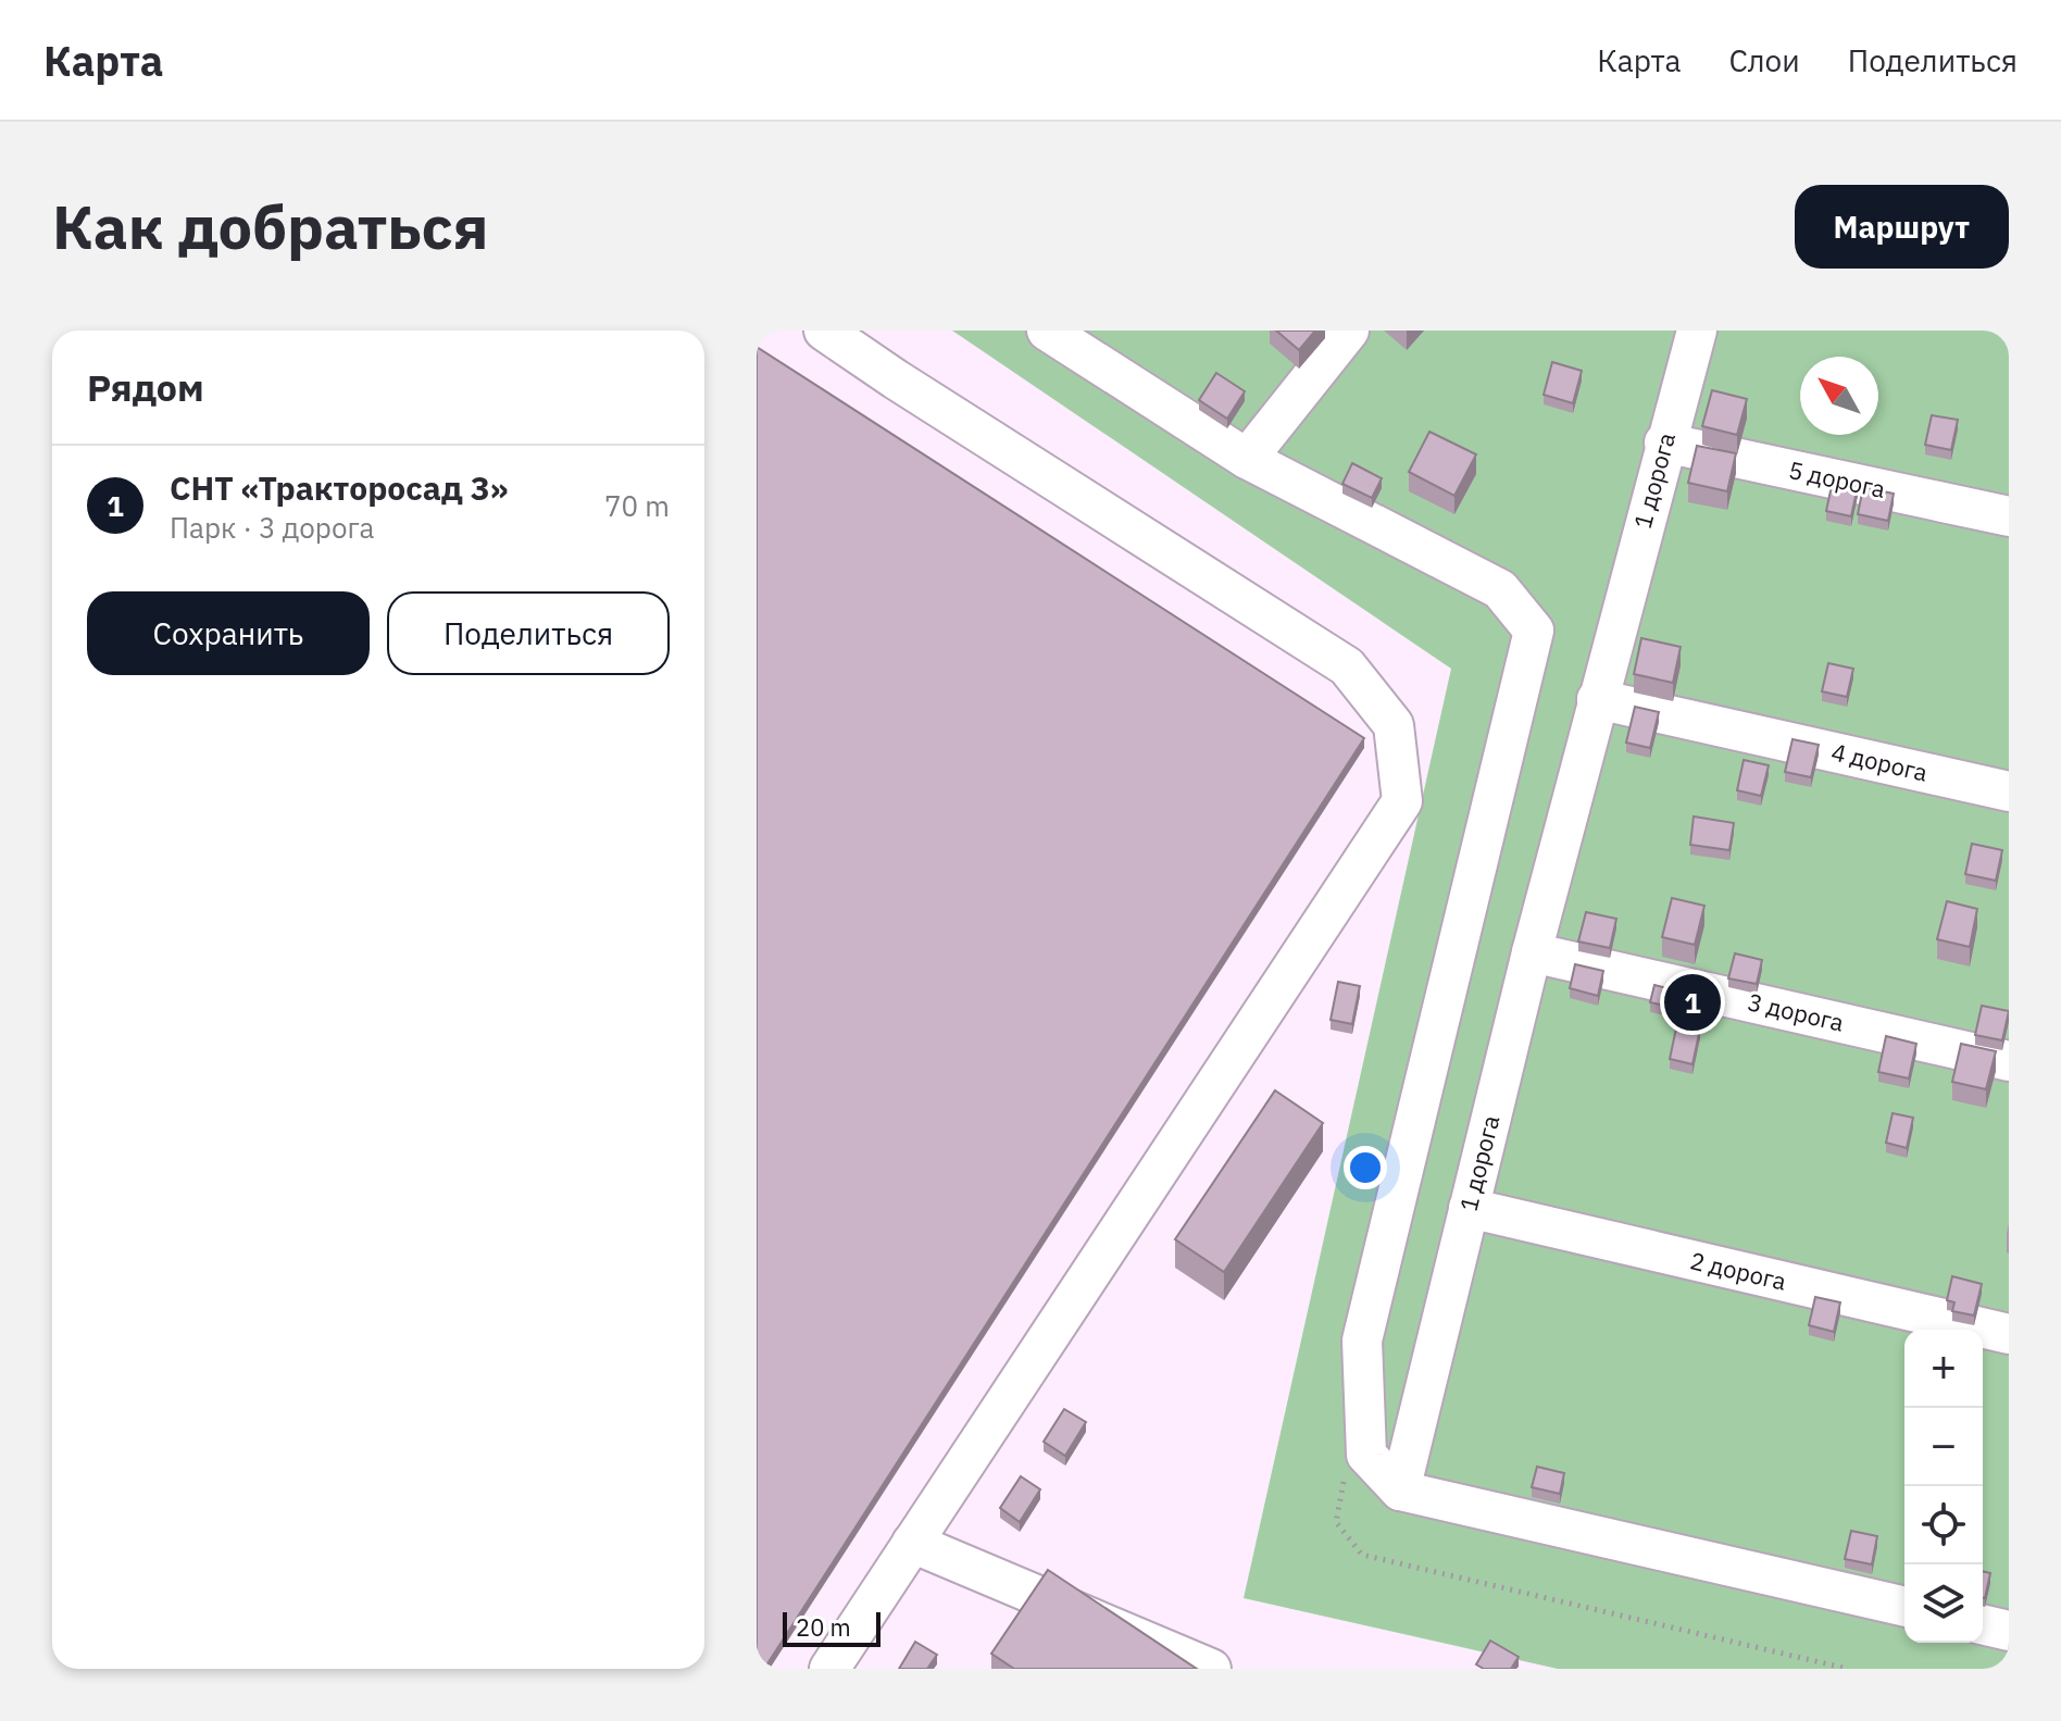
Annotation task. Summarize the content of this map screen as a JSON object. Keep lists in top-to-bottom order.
{
  "streets": {
    "street": [
      "5 дорога",
      "1 дорога",
      "4 дорога",
      "3 дорога",
      "2 дорога"
    ]
  },
  "crossings": [
    ["5 дорога", "1 дорога"],
    ["1 дорога", "4 дорога"],
    ["1 дорога", "3 дорога"],
    ["1 дорога", "2 дорога"]
  ],
  "scale_bar": "20 m",
  "north": "top left",
  "page": {
    "header": "Карта",
    "nav": ["Карта", "Слои", "Поделиться"],
    "buttons": [
      "Маршрут",
      ["Сохранить", "Поделиться"]
    ],
    "title": "Как добраться",
    "heading": "Рядом",
    "list": [
      {
        "mark": "1",
        "name": "СНТ «Тракторосад 3»",
        "note": "Парк · 3 дорога",
        "value": "70 m"
      }
    ],
    "pins": "1",
    "map_buttons": ["+", "−"],
    "scale": "20 m"
  }
}
